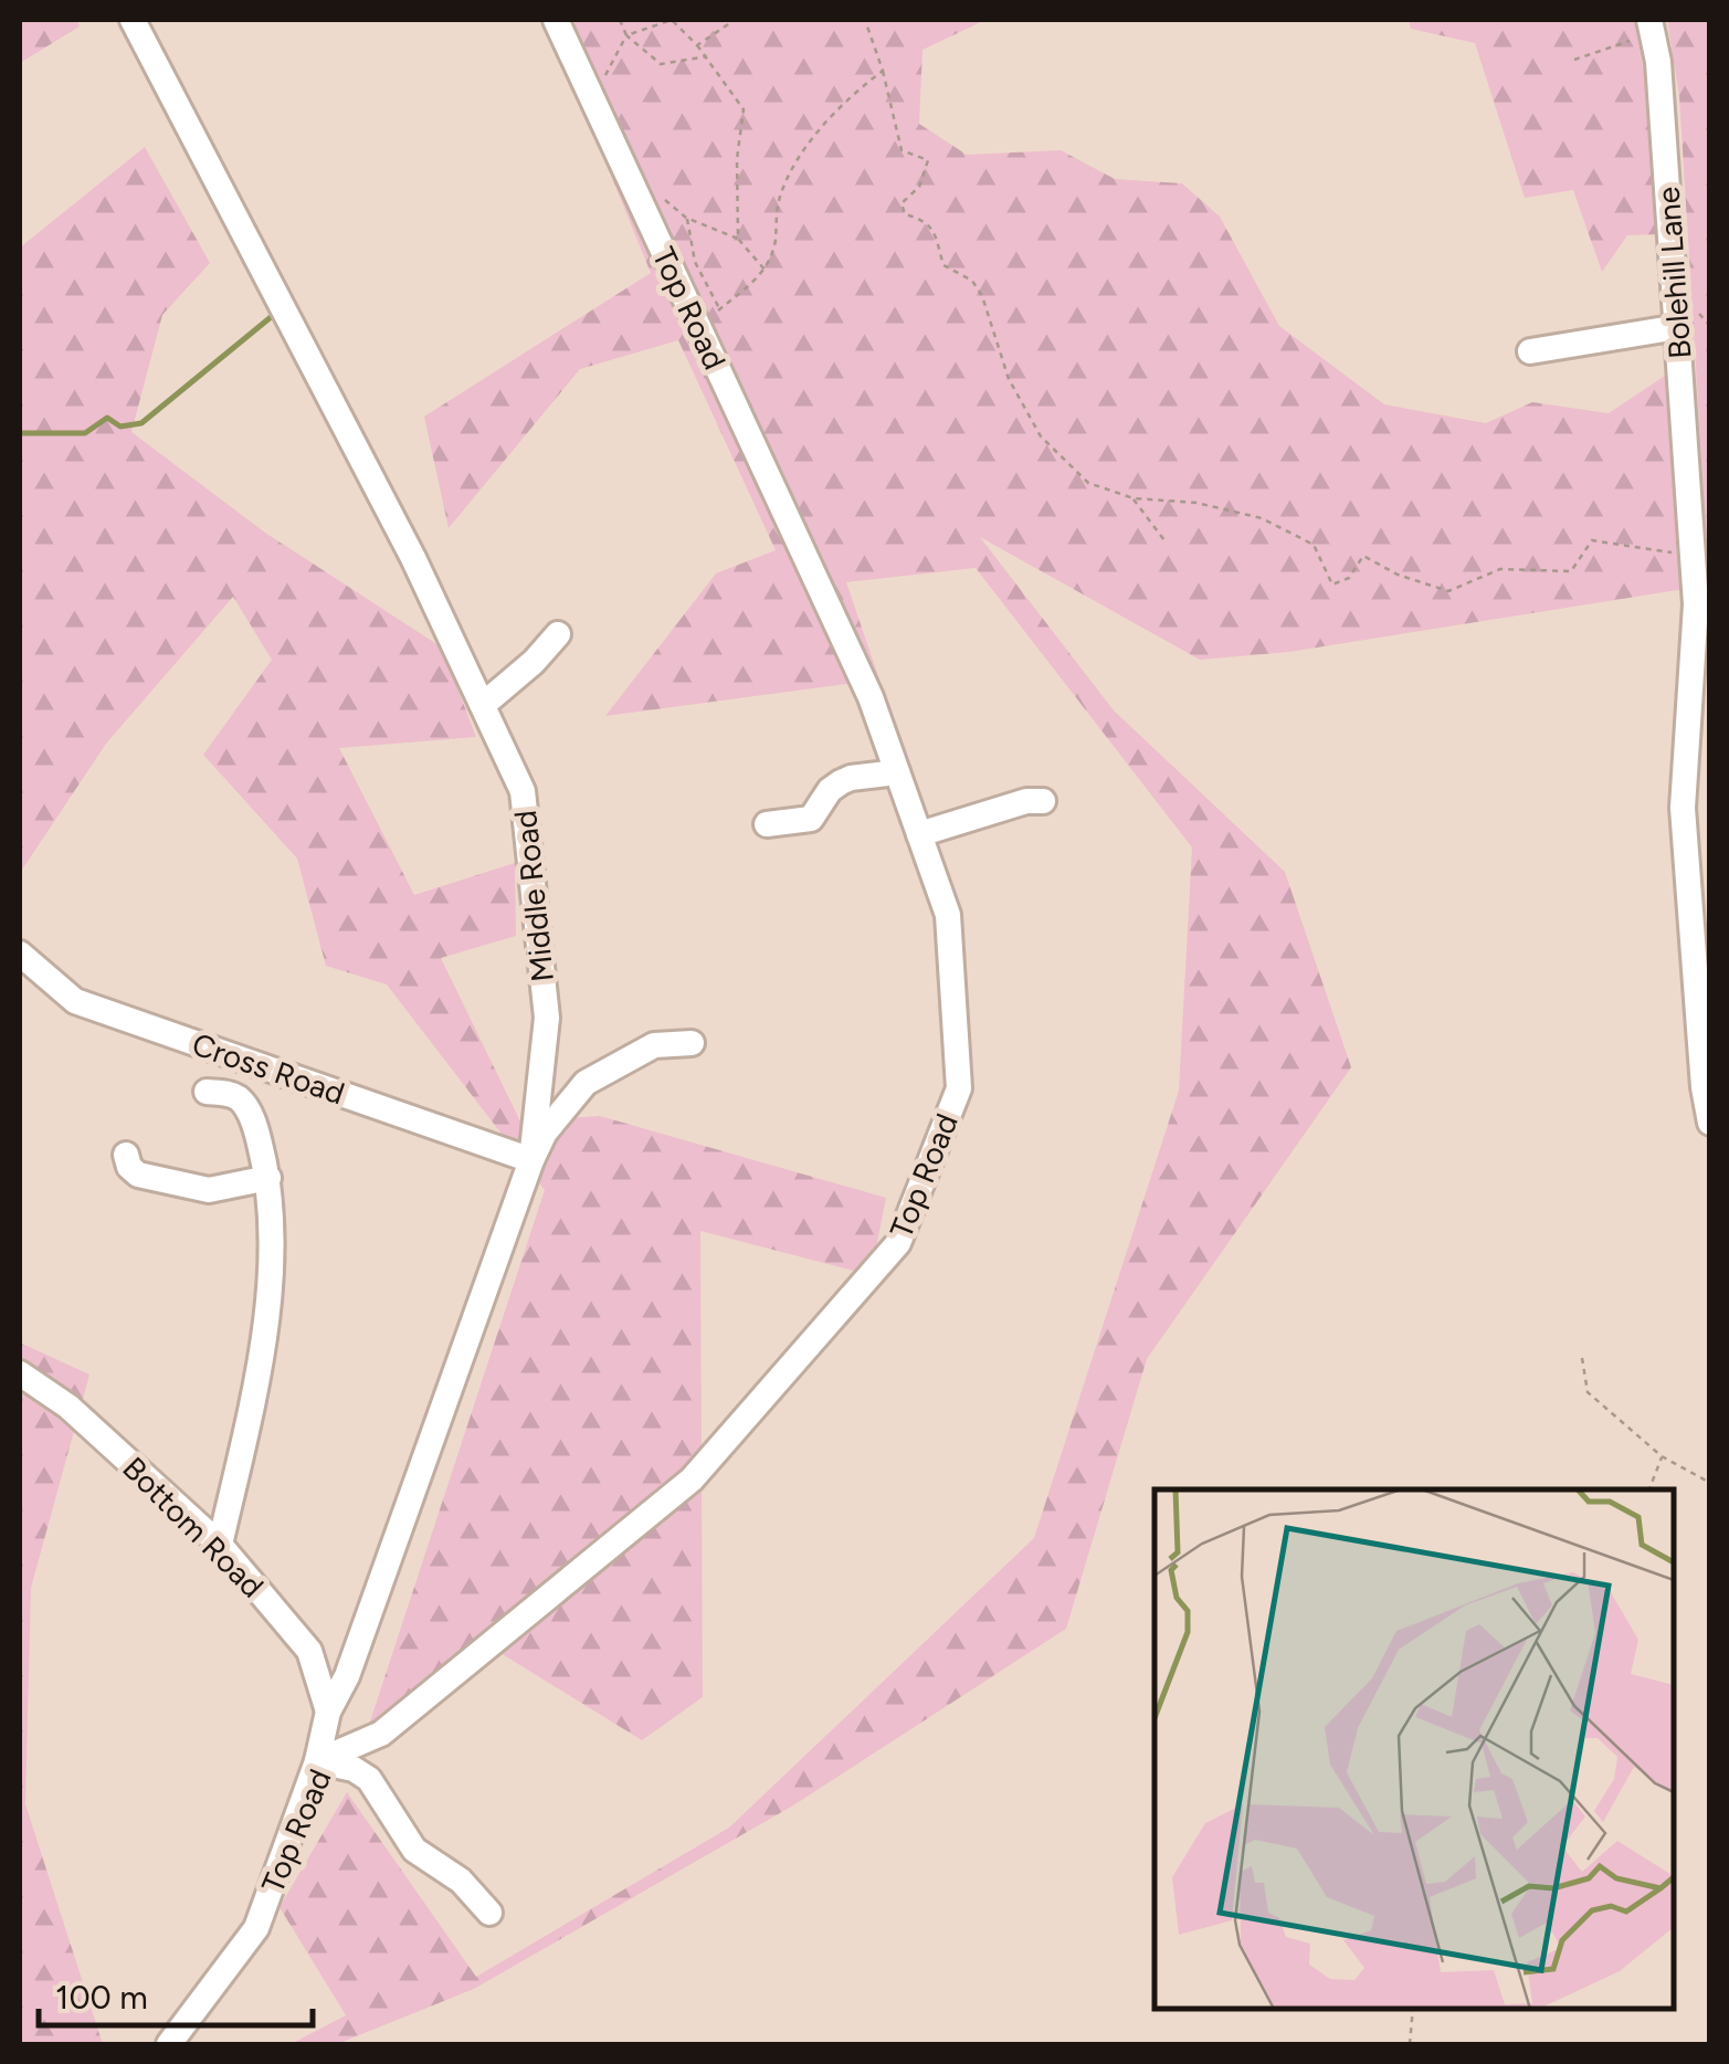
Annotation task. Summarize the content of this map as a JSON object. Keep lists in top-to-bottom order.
{
  "streets": {
    "street": [
      "Bolehill Lane",
      "Top Road",
      "Middle Road",
      "Cross Road",
      "Bottom Road"
    ]
  },
  "crossings": [
    ["Top Road", "Middle Road"],
    ["Middle Road", "Cross Road"],
    ["Middle Road", "Bottom Road"]
  ],
  "scale_bar": "100 m"
}
